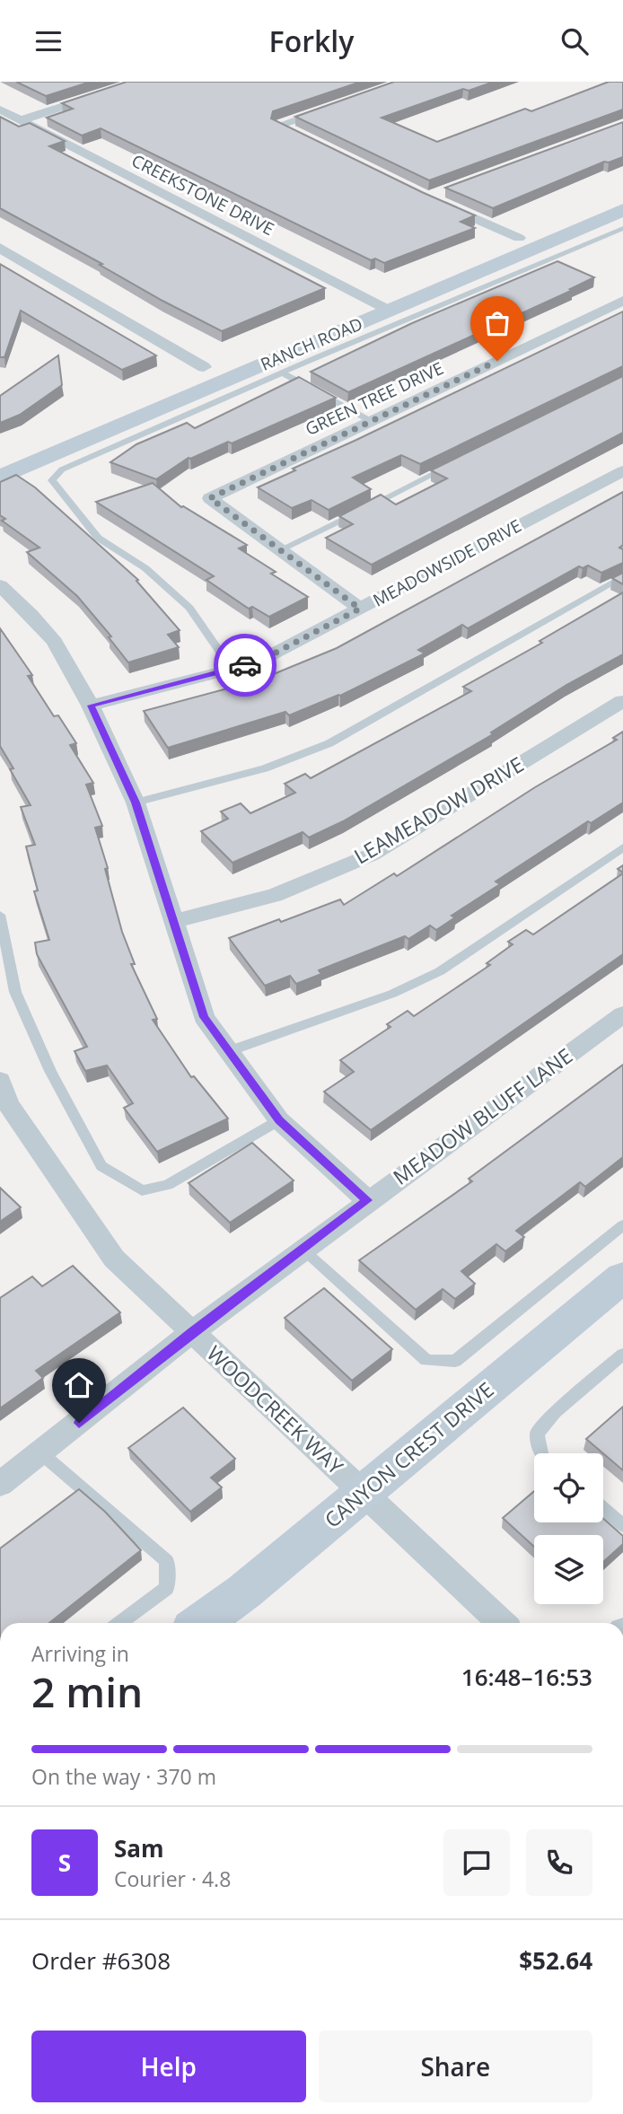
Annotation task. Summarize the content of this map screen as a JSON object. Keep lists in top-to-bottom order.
{
  "streets": {
    "main road": ["RANCH ROAD", "CANYON CREST DRIVE"],
    "street": [
      "CREEKSTONE DRIVE",
      "GREEN TREE DRIVE",
      "MEADOWSIDE DRIVE",
      "LEAMEADOW DRIVE",
      "MEADOW BLUFF LANE",
      "WOODCREEK WAY"
    ]
  },
  "crossings": [
    ["CREEKSTONE DRIVE", "RANCH ROAD"],
    ["MEADOW BLUFF LANE", "WOODCREEK WAY"],
    ["WOODCREEK WAY", "CANYON CREST DRIVE"]
  ],
  "page": {
    "header": "Forkly",
    "heading": ["2 min", "Arriving in", "16:48–16:53"],
    "panel": [
      "Sam",
      "Courier · 4.8",
      "Order #6308",
      "$52.64"
    ],
    "bar": "On the way · 370 m",
    "round": "S",
    "buttons": ["Help", "Share"]
  }
}
